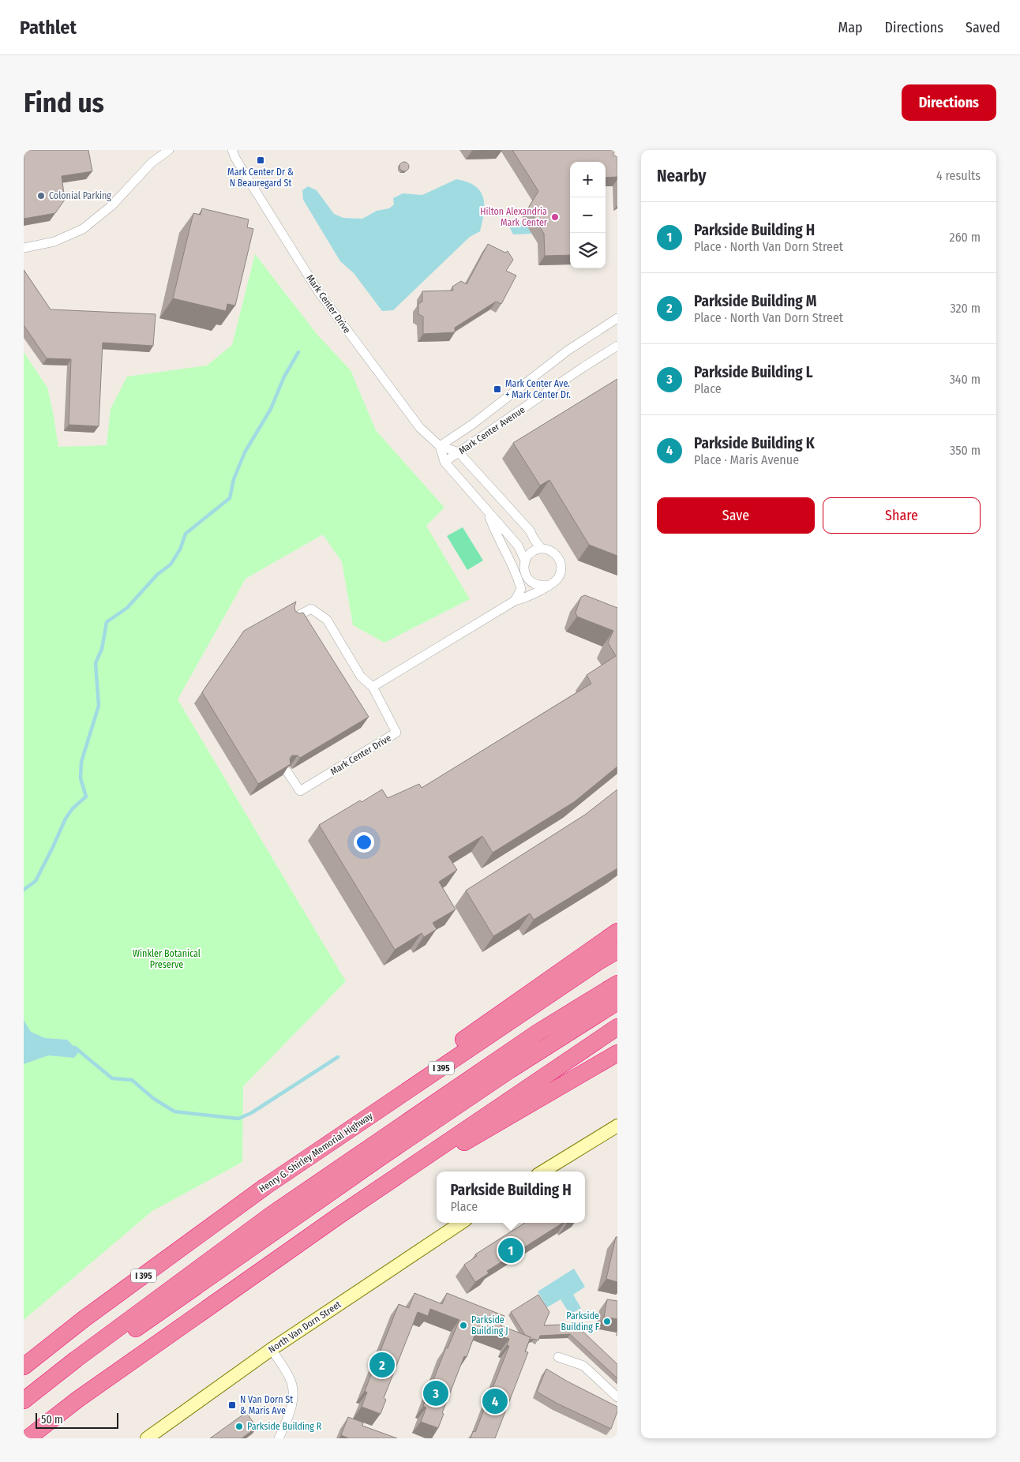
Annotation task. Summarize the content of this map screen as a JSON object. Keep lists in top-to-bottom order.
{
  "streets": {
    "highway": ["I 395", "Henry G. Shirley Memorial Highway"],
    "main road": ["North Van Dorn Street"],
    "street": ["Mark Center Drive", "Mark Center Avenue"]
  },
  "crossings": [
    ["Mark Center Drive", "Mark Center Avenue"]
  ],
  "parks": ["Winkler Botanical Preserve"],
  "places": {
    "transit": ["Mark Center Dr & N Beauregard St", "Mark Center Ave. + Mark Center Dr.", "N Van Dorn St & Maris Ave"],
    "other": [
      "Colonial Parking",
      "Hilton Alexandria Mark Center",
      "Parkside Building F",
      "Parkside Building J",
      "Parkside Building R"
    ]
  },
  "scale_bar": "50 m",
  "page": {
    "header": "Pathlet",
    "nav": ["Map", "Directions", "Saved"],
    "buttons": [
      "Directions",
      ["Save", "Share"]
    ],
    "title": "Find us",
    "heading": ["Nearby", "4 results"],
    "map_buttons": ["+", "−"],
    "list": [
      {
        "mark": "1",
        "name": "Parkside Building H",
        "note": "Place · North Van Dorn Street",
        "value": "260 m"
      },
      {
        "mark": "2",
        "name": "Parkside Building M",
        "note": "Place · North Van Dorn Street",
        "value": "320 m"
      },
      {
        "mark": "3",
        "name": "Parkside Building L",
        "note": "Place",
        "value": "340 m"
      },
      {
        "mark": "4",
        "name": "Parkside Building K",
        "note": "Place · Maris Avenue",
        "value": "350 m"
      }
    ],
    "popup": ["Parkside Building H", "Place"],
    "pins": [
      "1",
      "2",
      "3",
      "4"
    ],
    "scale": "50 m"
  }
}
